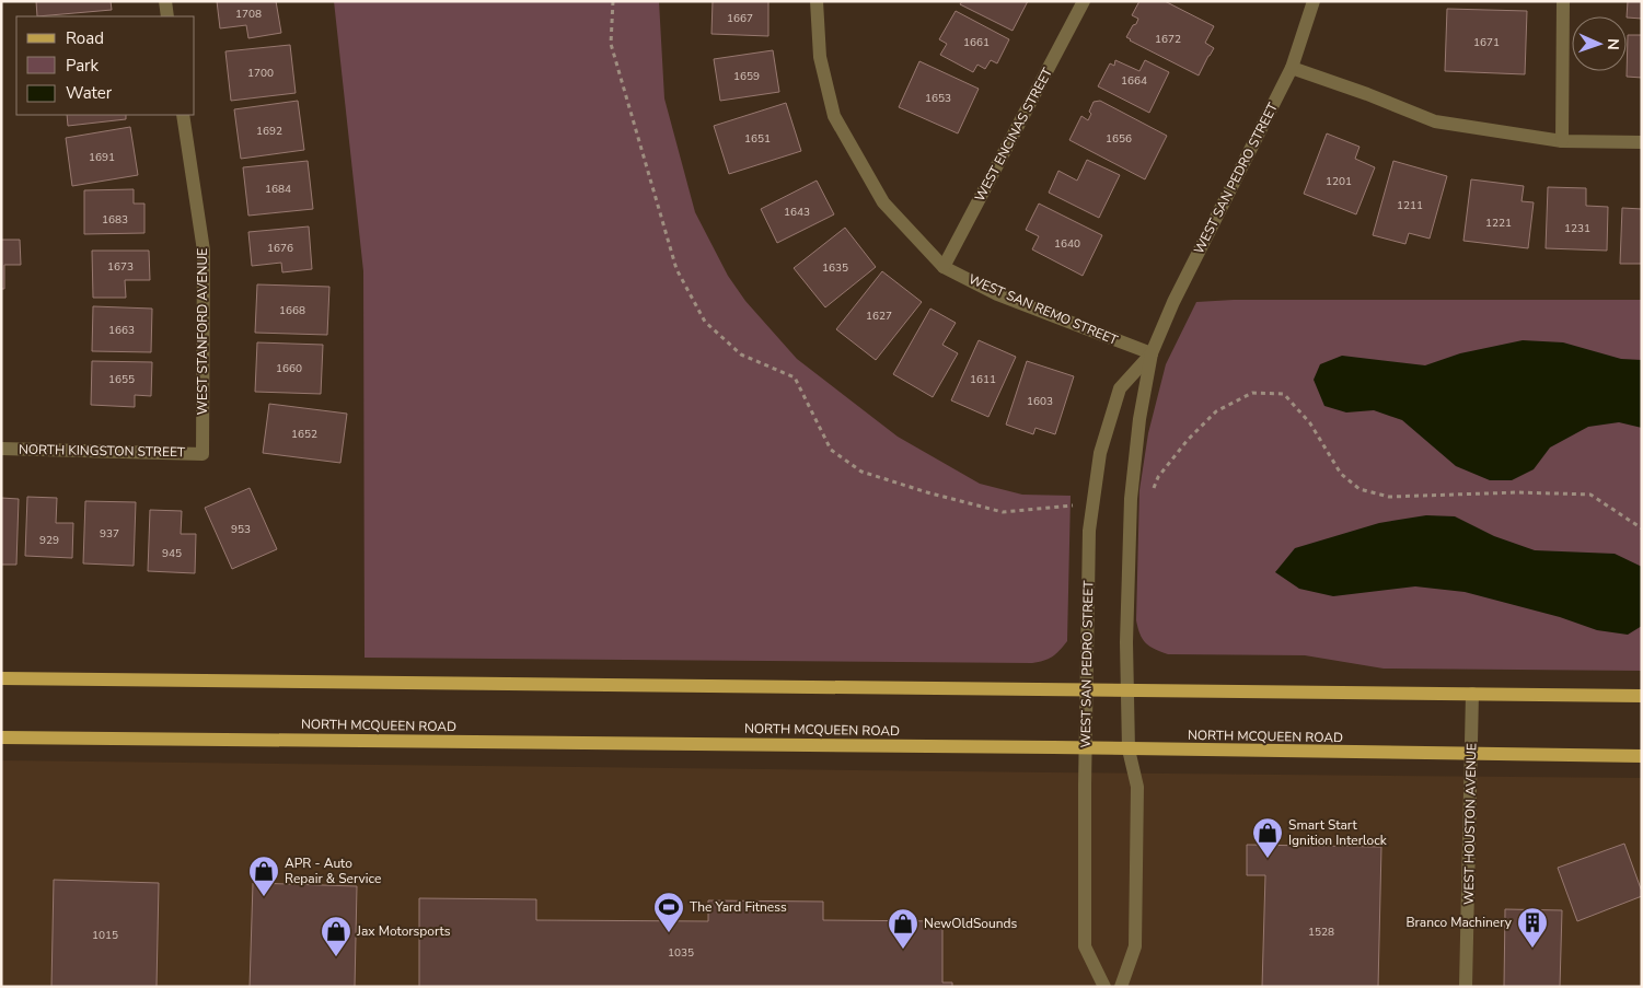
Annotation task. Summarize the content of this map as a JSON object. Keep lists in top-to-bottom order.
{
  "streets": {
    "main road": ["NORTH MCQUEEN ROAD"],
    "street": [
      "WEST ENCINAS STREET",
      "WEST SAN PEDRO STREET",
      "WEST SAN REMO STREET",
      "WEST STANFORD AVENUE",
      "NORTH KINGSTON STREET",
      "WEST HOUSTON AVENUE"
    ]
  },
  "crossings": [
    ["WEST ENCINAS STREET", "WEST SAN REMO STREET"],
    ["WEST SAN PEDRO STREET", "WEST SAN REMO STREET"],
    ["WEST SAN PEDRO STREET", "NORTH MCQUEEN ROAD"],
    ["WEST STANFORD AVENUE", "NORTH KINGSTON STREET"],
    ["NORTH MCQUEEN ROAD", "WEST HOUSTON AVENUE"]
  ],
  "places": {
    "shop": [
      "Smart Start Ignition Interlock",
      "APR - Auto Repair & Service",
      "NewOldSounds",
      "Jax Motorsports"
    ],
    "sports": ["The Yard Fitness"],
    "building": ["Branco Machinery"]
  },
  "house_numbers": [
    "1708",
    "1667",
    "1672",
    "1661",
    "1671",
    "1700",
    "1659",
    "1664",
    "1653",
    "1692",
    "1651",
    "1656",
    "1691",
    "1201",
    "1684",
    "1211",
    "1643",
    "1683",
    "1221",
    "1231",
    "1640",
    "1676",
    "1673",
    "1635",
    "1668",
    "1627",
    "1663",
    "1660",
    "1655",
    "1611",
    "1603",
    "1652",
    "953",
    "937",
    "929",
    "945",
    "1528",
    "1015",
    "1035"
  ],
  "legend": ["Road", "Park", "Water"],
  "north": "right"
}
